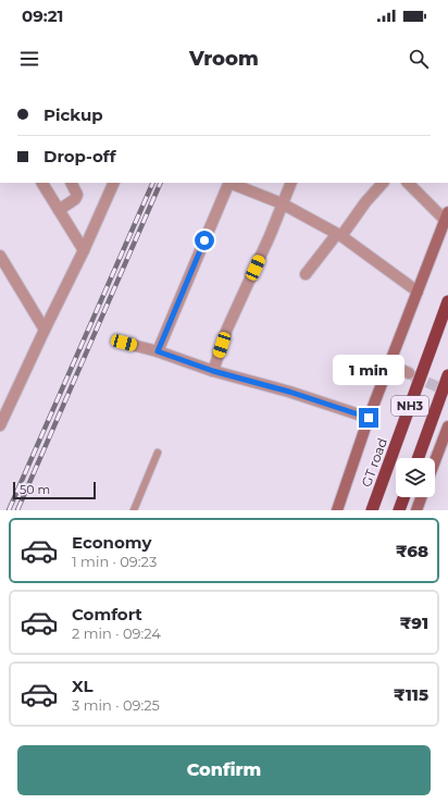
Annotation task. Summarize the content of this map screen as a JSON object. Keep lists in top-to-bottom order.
{
  "streets": {
    "highway": ["NH3", "GT road"]
  },
  "scale_bar": "50 m",
  "page": {
    "status": "09:21",
    "header": "Vroom",
    "banner": ["Pickup", "Drop-off"],
    "bubble": "1 min",
    "scale": "50 m",
    "list": [
      {
        "name": "Economy",
        "note": "1 min · 09:23",
        "value": "₹68"
      },
      {
        "name": "Comfort",
        "note": "2 min · 09:24",
        "value": "₹91"
      },
      {
        "name": "XL",
        "note": "3 min · 09:25",
        "value": "₹115"
      }
    ],
    "buttons": "Confirm"
  }
}
